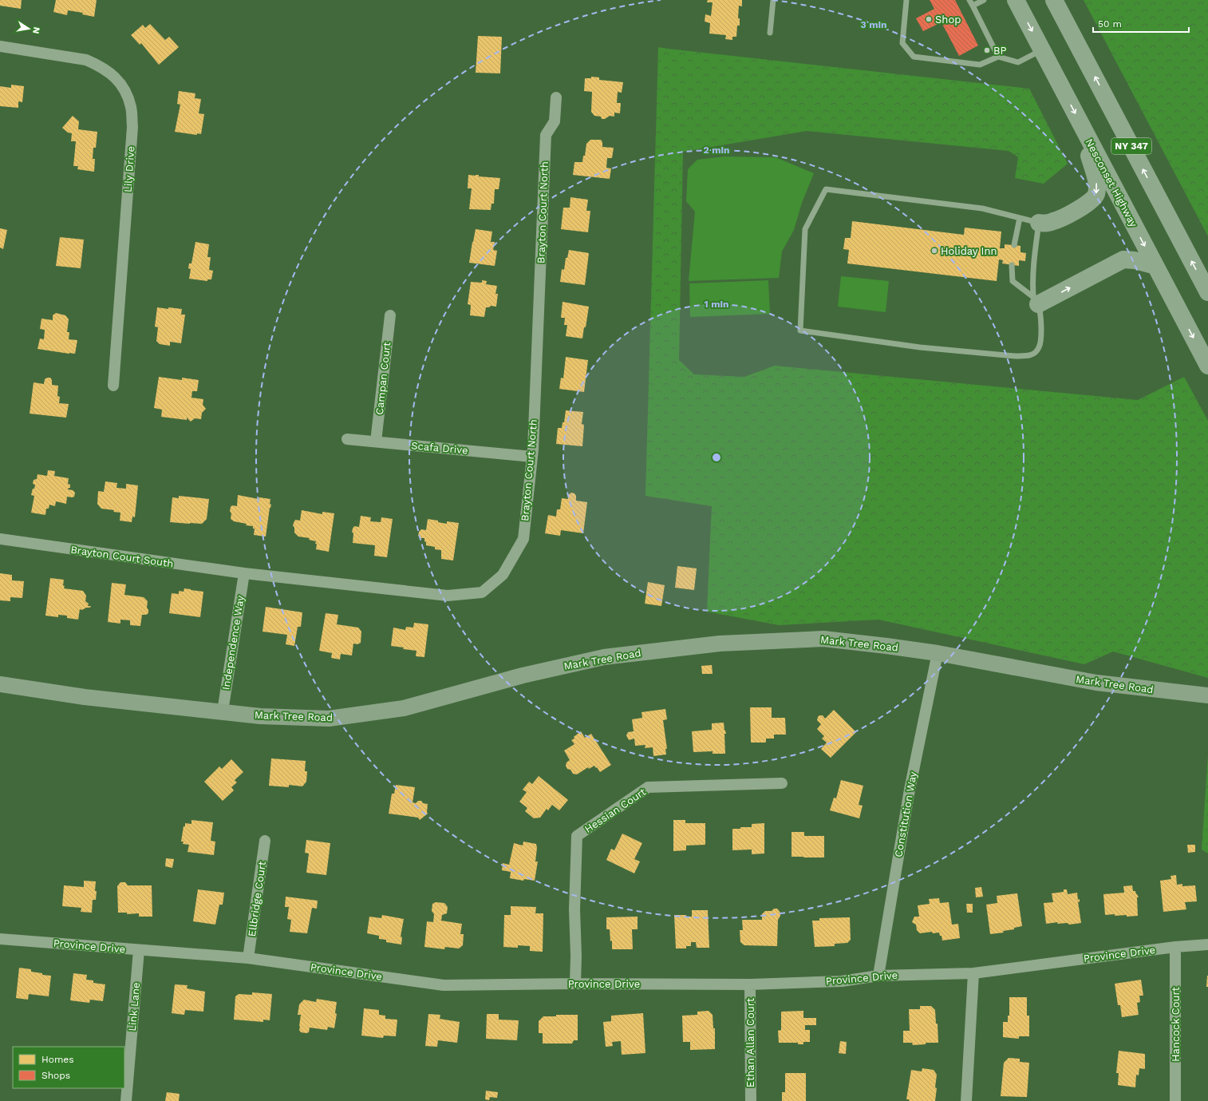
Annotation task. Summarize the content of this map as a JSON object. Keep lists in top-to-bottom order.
{
  "streets": {
    "highway": ["NY 347", "Nesconset Highway"],
    "main road": ["Mark Tree Road"],
    "street": [
      "Lily Drive",
      "Brayton Court North",
      "Campan Court",
      "Scafa Drive",
      "Brayton Court South",
      "Independence Way",
      "Hessian Court",
      "Constitution Way",
      "Ellbridge Court",
      "Province Drive",
      "Link Lane",
      "Hancock Court",
      "Ethan Allan Court"
    ]
  },
  "crossings": [
    ["Brayton Court North", "Scafa Drive"],
    ["Brayton Court North", "Brayton Court South"],
    ["Brayton Court North", "Independence Way"],
    ["Campan Court", "Scafa Drive"],
    ["Brayton Court South", "Independence Way"],
    ["Independence Way", "Mark Tree Road"],
    ["Mark Tree Road", "Constitution Way"],
    ["Hessian Court", "Province Drive"],
    ["Constitution Way", "Province Drive"],
    ["Ellbridge Court", "Province Drive"],
    ["Province Drive", "Link Lane"],
    ["Province Drive", "Hancock Court"],
    ["Province Drive", "Ethan Allan Court"]
  ],
  "places": ["Shop", "BP", "Holiday Inn"],
  "legend": ["Homes", "Shops"],
  "scale_bar": "50 m",
  "north": "right",
  "rings": ["3 min", "2 min", "1 min"]
}
